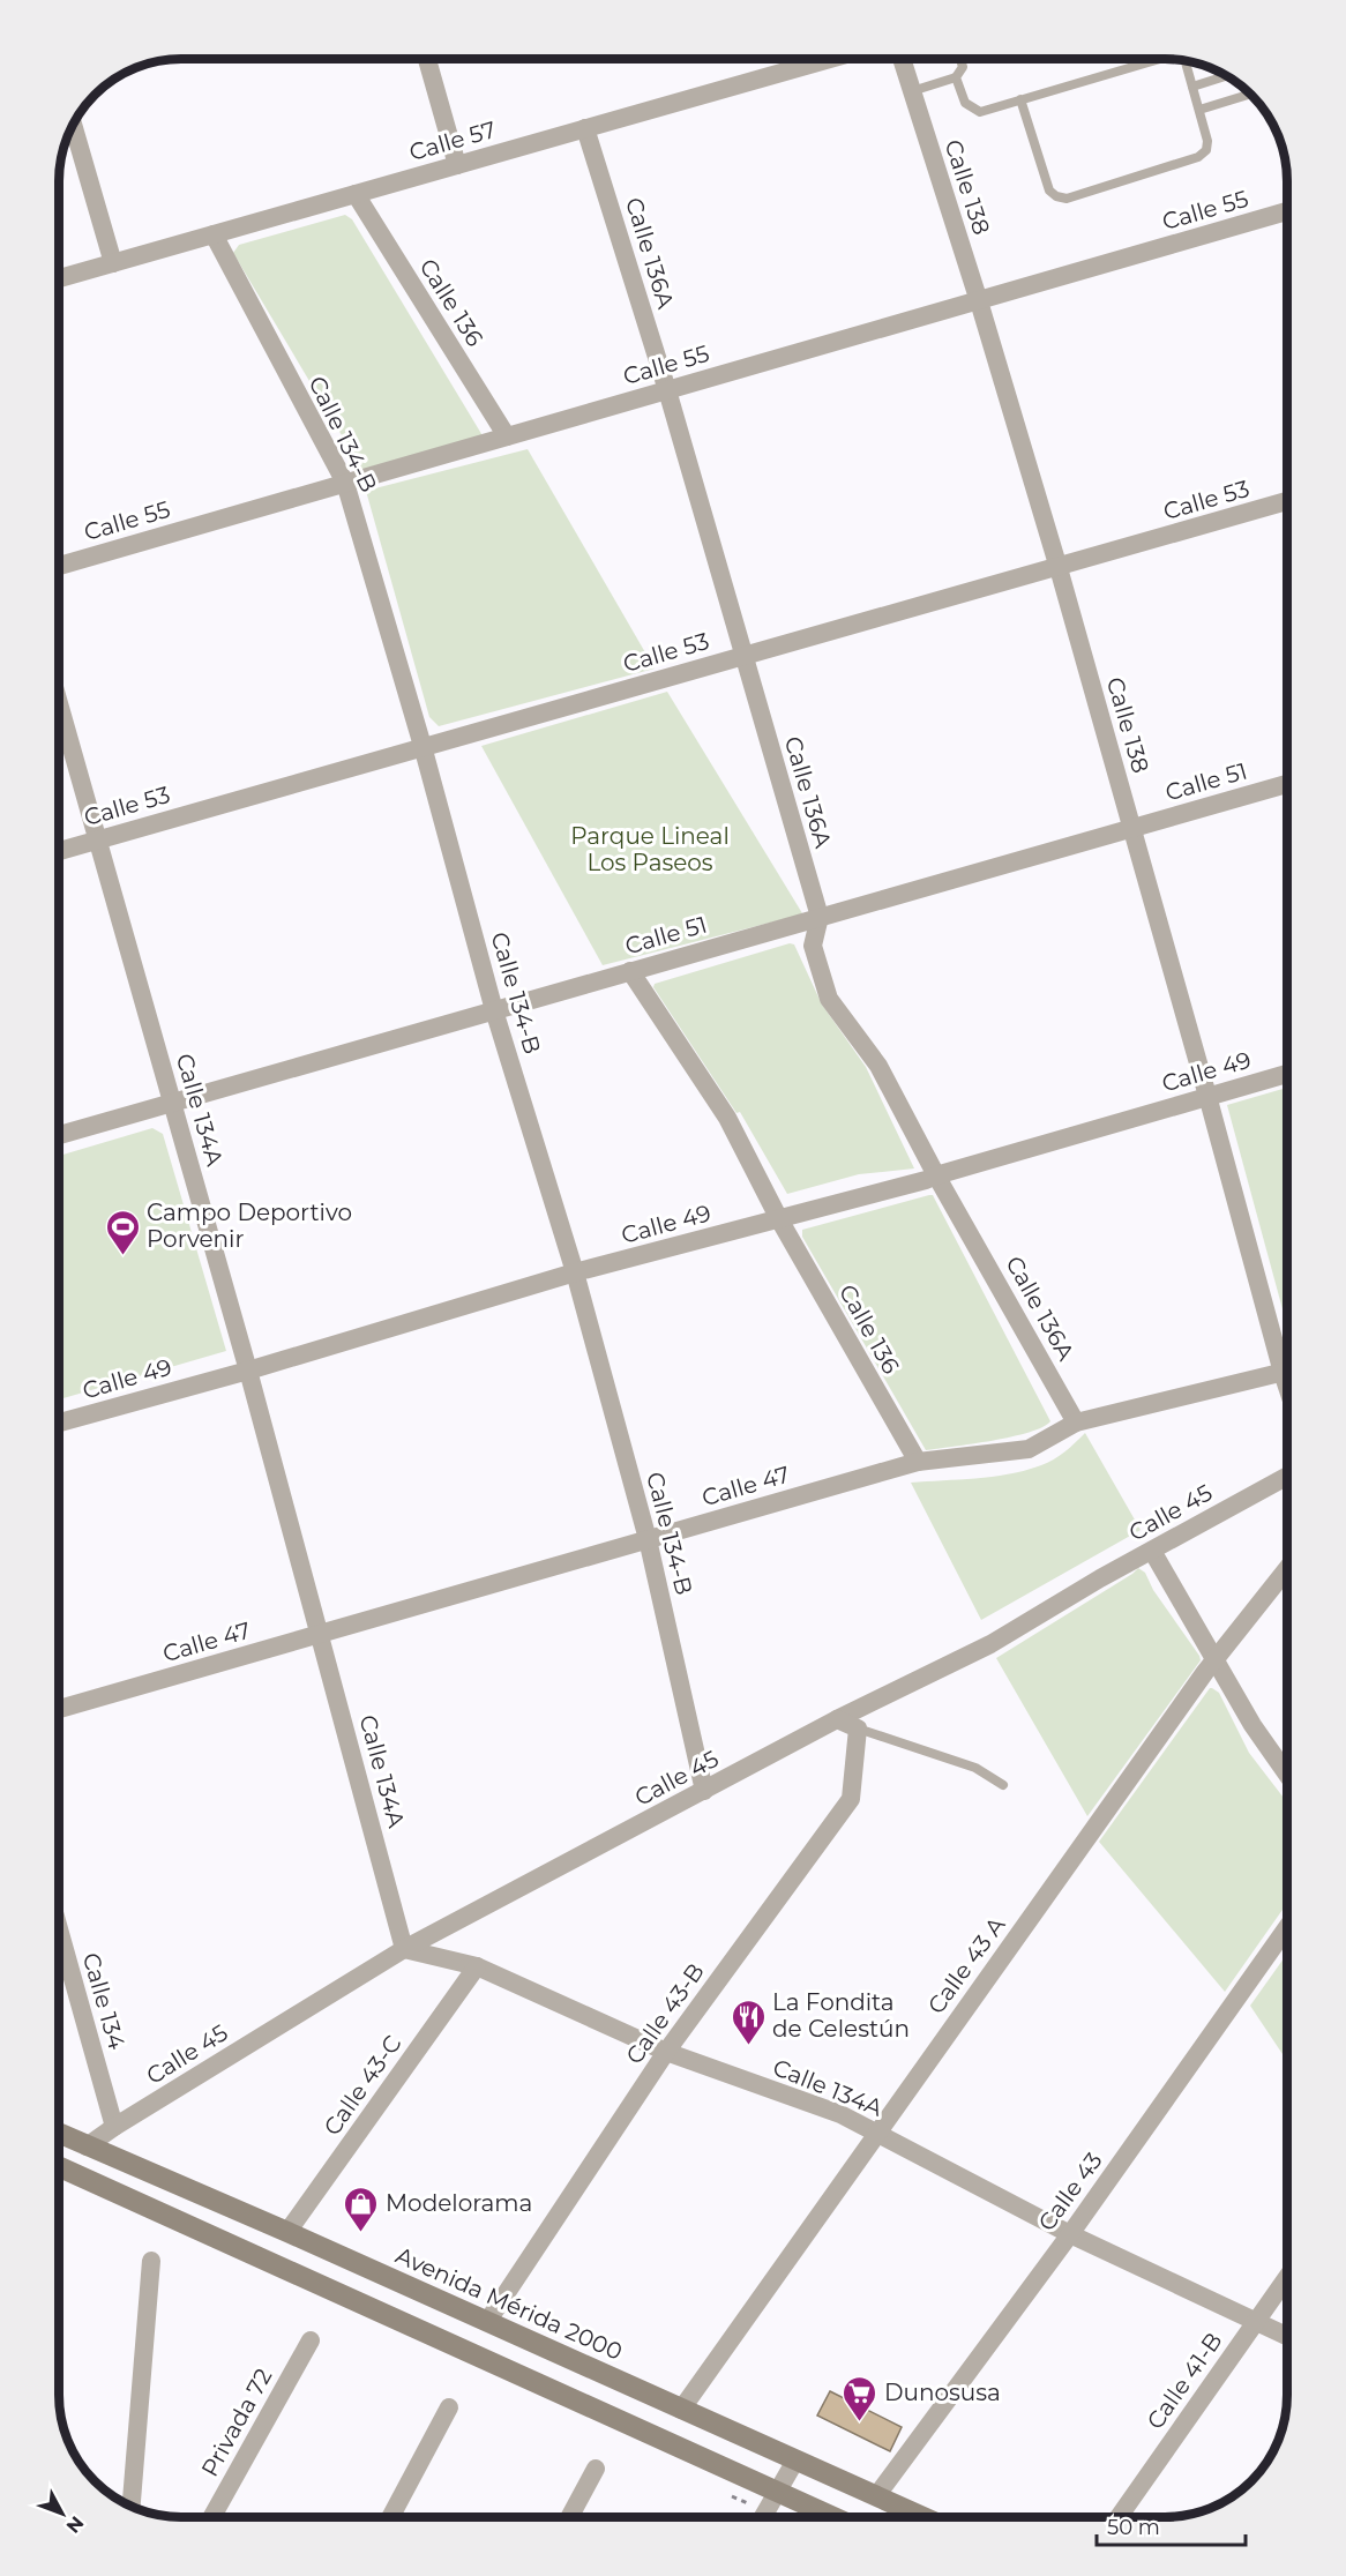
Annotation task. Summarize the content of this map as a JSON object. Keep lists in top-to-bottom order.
{
  "streets": {
    "main road": ["Avenida Mérida 2000"],
    "street": [
      "Calle 57",
      "Calle 138",
      "Calle 55",
      "Calle 136A",
      "Calle 136",
      "Calle 134-B",
      "Calle 53",
      "Calle 51",
      "Calle 49",
      "Calle 134A",
      "Calle 47",
      "Calle 45",
      "Calle 43 A",
      "Calle 134",
      "Calle 43-B",
      "Calle 43-C",
      "Calle 43",
      "Calle 41-B",
      "Privada 72"
    ]
  },
  "crossings": [
    ["Calle 57", "Calle 136A"],
    ["Calle 57", "Calle 136"],
    ["Calle 57", "Calle 134-B"],
    ["Calle 138", "Calle 55"],
    ["Calle 138", "Calle 53"],
    ["Calle 138", "Calle 51"],
    ["Calle 138", "Calle 49"],
    ["Calle 55", "Calle 136A"],
    ["Calle 55", "Calle 136"],
    ["Calle 55", "Calle 134-B"],
    ["Calle 136A", "Calle 53"],
    ["Calle 136A", "Calle 51"],
    ["Calle 136A", "Calle 49"],
    ["Calle 136A", "Calle 47"],
    ["Calle 136", "Calle 51"],
    ["Calle 136", "Calle 49"],
    ["Calle 136", "Calle 47"],
    ["Calle 134-B", "Calle 53"],
    ["Calle 134-B", "Calle 51"],
    ["Calle 134-B", "Calle 49"],
    ["Calle 134-B", "Calle 47"],
    ["Calle 134-B", "Calle 45"],
    ["Calle 53", "Calle 134A"],
    ["Calle 51", "Calle 134A"],
    ["Calle 49", "Calle 134A"],
    ["Calle 134A", "Calle 47"],
    ["Calle 134A", "Calle 45"],
    ["Calle 134A", "Calle 43 A"],
    ["Calle 134A", "Calle 43-B"],
    ["Calle 134A", "Calle 43-C"],
    ["Calle 134A", "Calle 43"],
    ["Calle 134A", "Calle 41-B"],
    ["Calle 45", "Calle 134"],
    ["Calle 45", "Avenida Mérida 2000"],
    ["Calle 43 A", "Avenida Mérida 2000"],
    ["Calle 43-B", "Avenida Mérida 2000"],
    ["Calle 43-C", "Avenida Mérida 2000"],
    ["Calle 43", "Avenida Mérida 2000"]
  ],
  "parks": ["Parque Lineal Los Paseos"],
  "places": {
    "sports": ["Campo Deportivo Porvenir"],
    "restaurant": ["La Fondita de Celestún"],
    "shop": ["Modelorama"],
    "supermarket": ["Dunosusa"]
  },
  "scale_bar": "50 m",
  "north": "bottom right"
}
